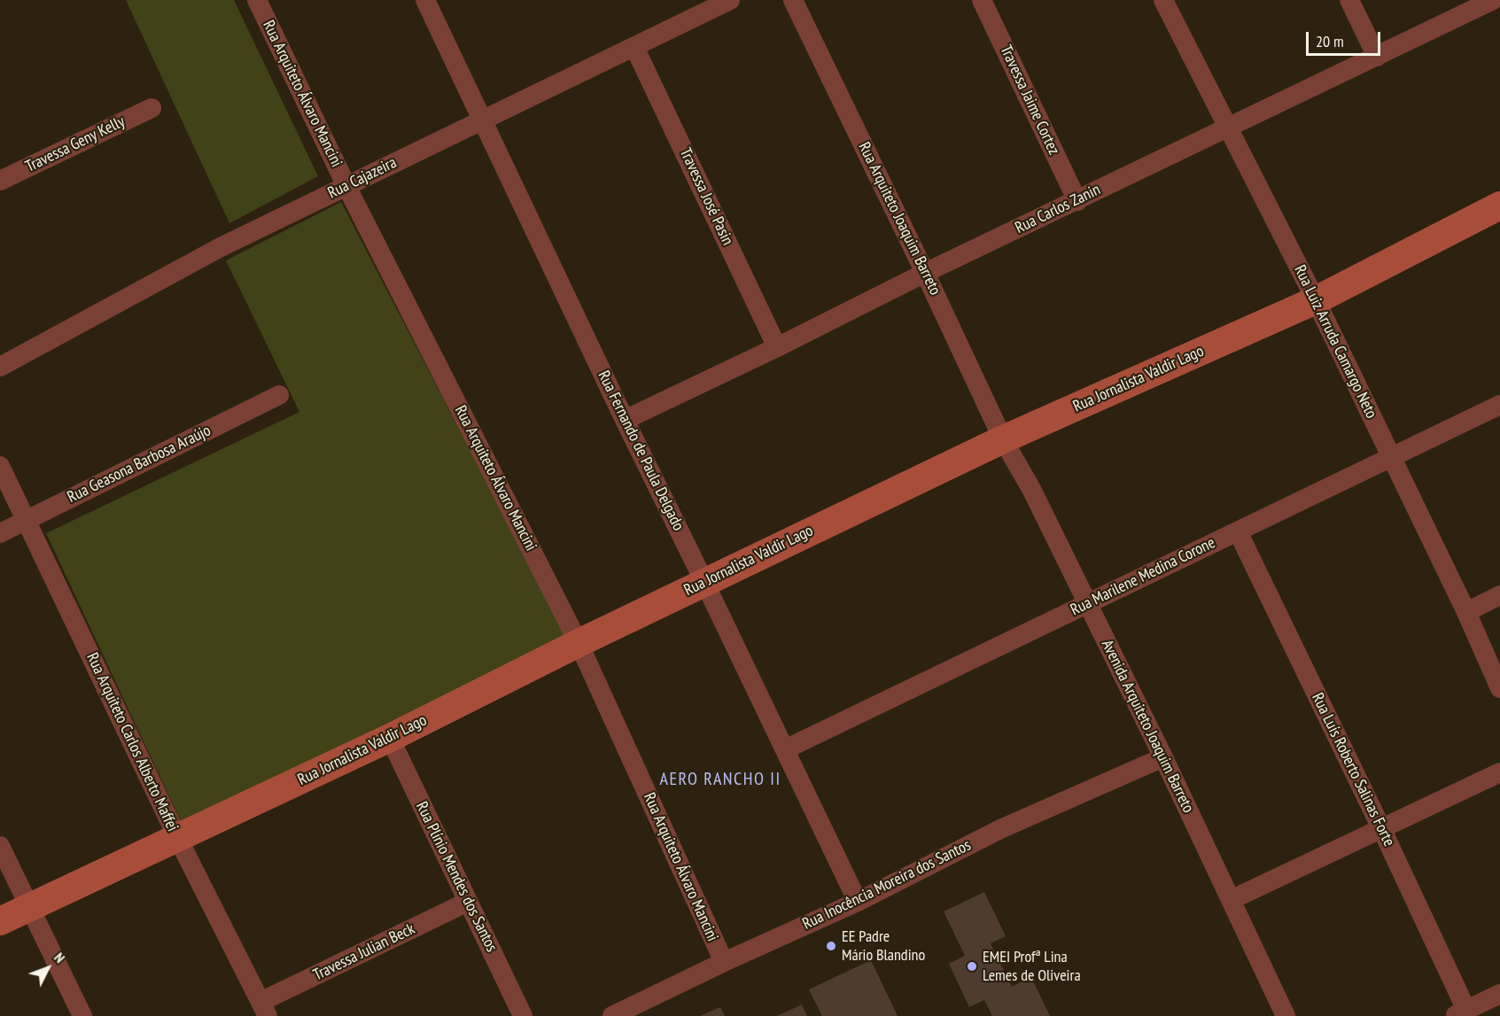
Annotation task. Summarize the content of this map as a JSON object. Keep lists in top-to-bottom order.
{
  "streets": {
    "street": [
      "Rua Arquiteto Álvaro Mancini",
      "Travessa Jaime Cortez",
      "Travessa Geny Kelly",
      "Rua Cajazeira",
      "Travessa José Pasin",
      "Rua Carlos Zanin",
      "Rua Arquiteto Joaquim Barreto",
      "Rua Luiz Arruda Camargo Neto",
      "Rua Jornalista Valdir Lago",
      "Rua Fernando de Paula Delgado",
      "Rua Geasona Barbosa Araújo",
      "Rua Marilene Medina Corone",
      "Avenida Arquiteto Joaquim Barreto",
      "Rua Arquiteto Carlos Alberto Maffei",
      "Rua Luís Roberto Salinas Forte",
      "Rua Plínio Mendes dos Santos",
      "Rua Inocência Moreira dos Santos",
      "Travessa Julian Beck"
    ]
  },
  "crossings": [
    ["Rua Arquiteto Álvaro Mancini", "Rua Cajazeira"],
    ["Rua Arquiteto Álvaro Mancini", "Rua Jornalista Valdir Lago"],
    ["Rua Arquiteto Álvaro Mancini", "Rua Inocência Moreira dos Santos"],
    ["Travessa Jaime Cortez", "Rua Carlos Zanin"],
    ["Rua Cajazeira", "Travessa José Pasin"],
    ["Rua Cajazeira", "Rua Fernando de Paula Delgado"],
    ["Travessa José Pasin", "Rua Carlos Zanin"],
    ["Rua Carlos Zanin", "Rua Arquiteto Joaquim Barreto"],
    ["Rua Carlos Zanin", "Rua Luiz Arruda Camargo Neto"],
    ["Rua Carlos Zanin", "Rua Fernando de Paula Delgado"],
    ["Rua Arquiteto Joaquim Barreto", "Rua Jornalista Valdir Lago"],
    ["Rua Arquiteto Joaquim Barreto", "Avenida Arquiteto Joaquim Barreto"],
    ["Rua Luiz Arruda Camargo Neto", "Rua Jornalista Valdir Lago"],
    ["Rua Luiz Arruda Camargo Neto", "Rua Marilene Medina Corone"],
    ["Rua Jornalista Valdir Lago", "Rua Fernando de Paula Delgado"],
    ["Rua Jornalista Valdir Lago", "Avenida Arquiteto Joaquim Barreto"],
    ["Rua Jornalista Valdir Lago", "Rua Arquiteto Carlos Alberto Maffei"],
    ["Rua Jornalista Valdir Lago", "Rua Plínio Mendes dos Santos"],
    ["Rua Fernando de Paula Delgado", "Rua Marilene Medina Corone"],
    ["Rua Fernando de Paula Delgado", "Rua Inocência Moreira dos Santos"],
    ["Rua Geasona Barbosa Araújo", "Rua Arquiteto Carlos Alberto Maffei"],
    ["Rua Marilene Medina Corone", "Avenida Arquiteto Joaquim Barreto"],
    ["Rua Marilene Medina Corone", "Rua Luís Roberto Salinas Forte"],
    ["Avenida Arquiteto Joaquim Barreto", "Rua Inocência Moreira dos Santos"],
    ["Rua Arquiteto Carlos Alberto Maffei", "Travessa Julian Beck"],
    ["Rua Plínio Mendes dos Santos", "Travessa Julian Beck"]
  ],
  "districts": ["AERO RANCHO II"],
  "places": ["EE Padre Mário Blandino", "EMEI Profª Lina Lemes de Oliveira"],
  "scale_bar": "20 m",
  "north": "top right"
}
